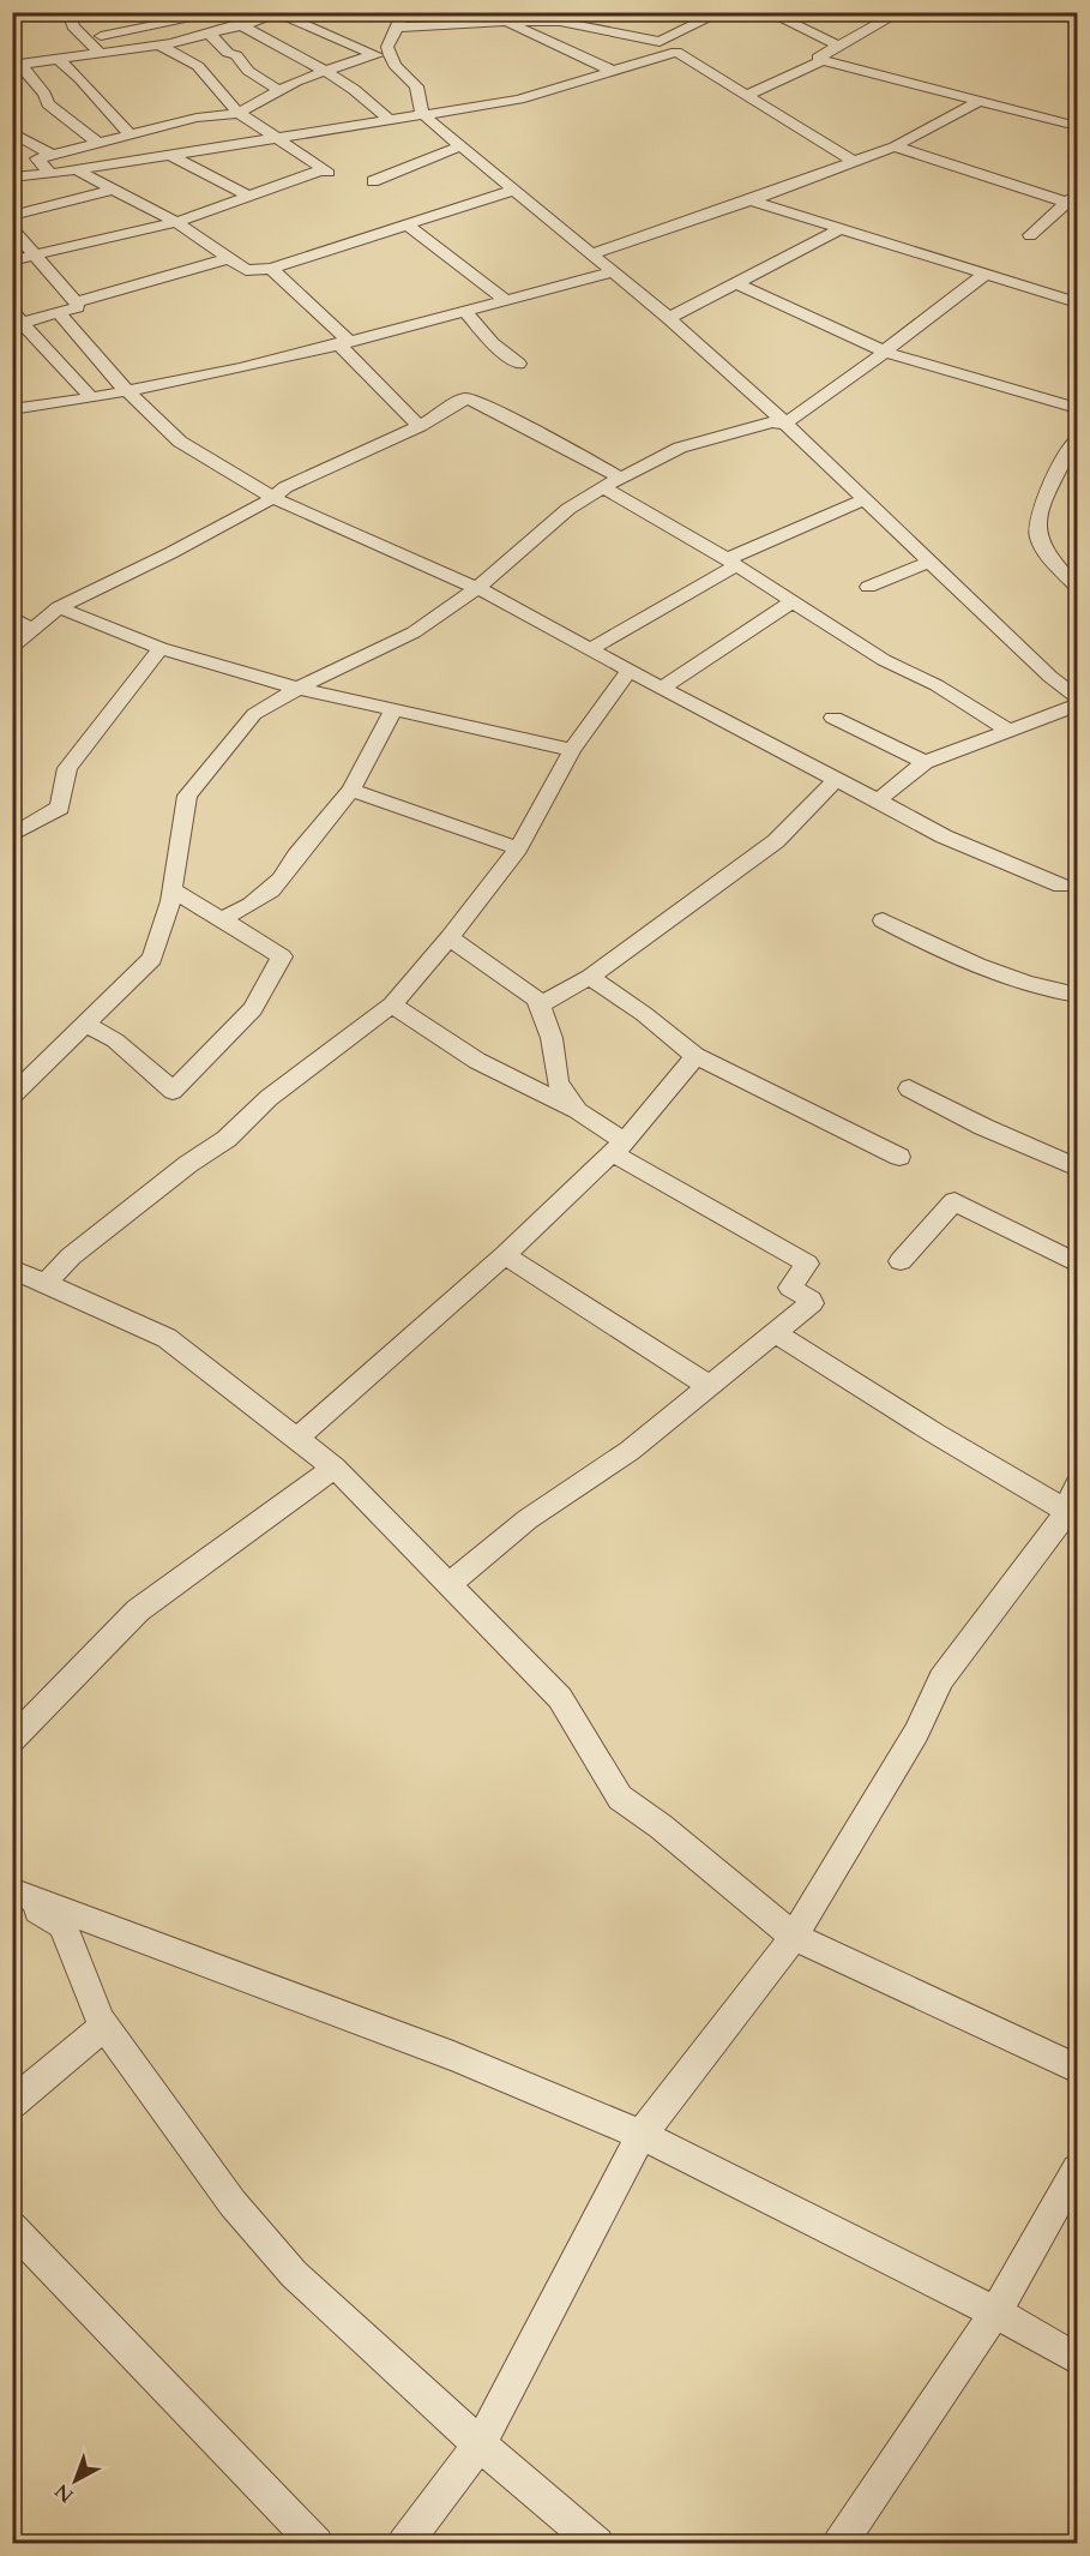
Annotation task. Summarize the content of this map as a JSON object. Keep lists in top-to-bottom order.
{
  "north": "bottom left"
}
